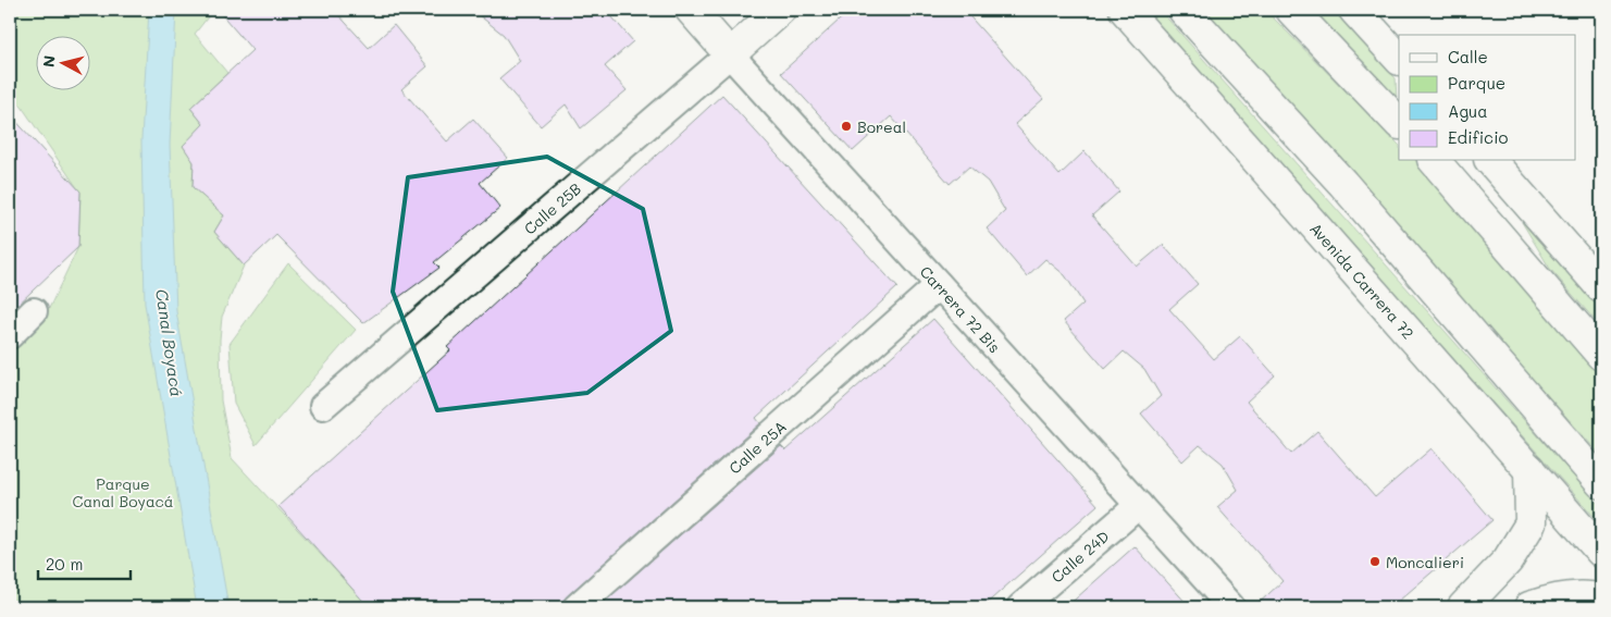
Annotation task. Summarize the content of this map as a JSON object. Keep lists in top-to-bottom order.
{
  "streets": {
    "main road": ["Calle 25B", "Avenida Carrera 72", "Carrera 72 Bis"],
    "street": ["Calle 25A", "Calle 24D"]
  },
  "crossings": [
    ["Calle 25B", "Carrera 72 Bis"],
    ["Carrera 72 Bis", "Calle 25A"],
    ["Carrera 72 Bis", "Calle 24D"]
  ],
  "water": ["Canal Boyacá"],
  "parks": ["Parque Canal Boyacá"],
  "places": ["Boreal", "Moncalieri"],
  "legend": [
    "Calle",
    "Parque",
    "Agua",
    "Edificio"
  ],
  "scale_bar": "20 m",
  "north": "left"
}
